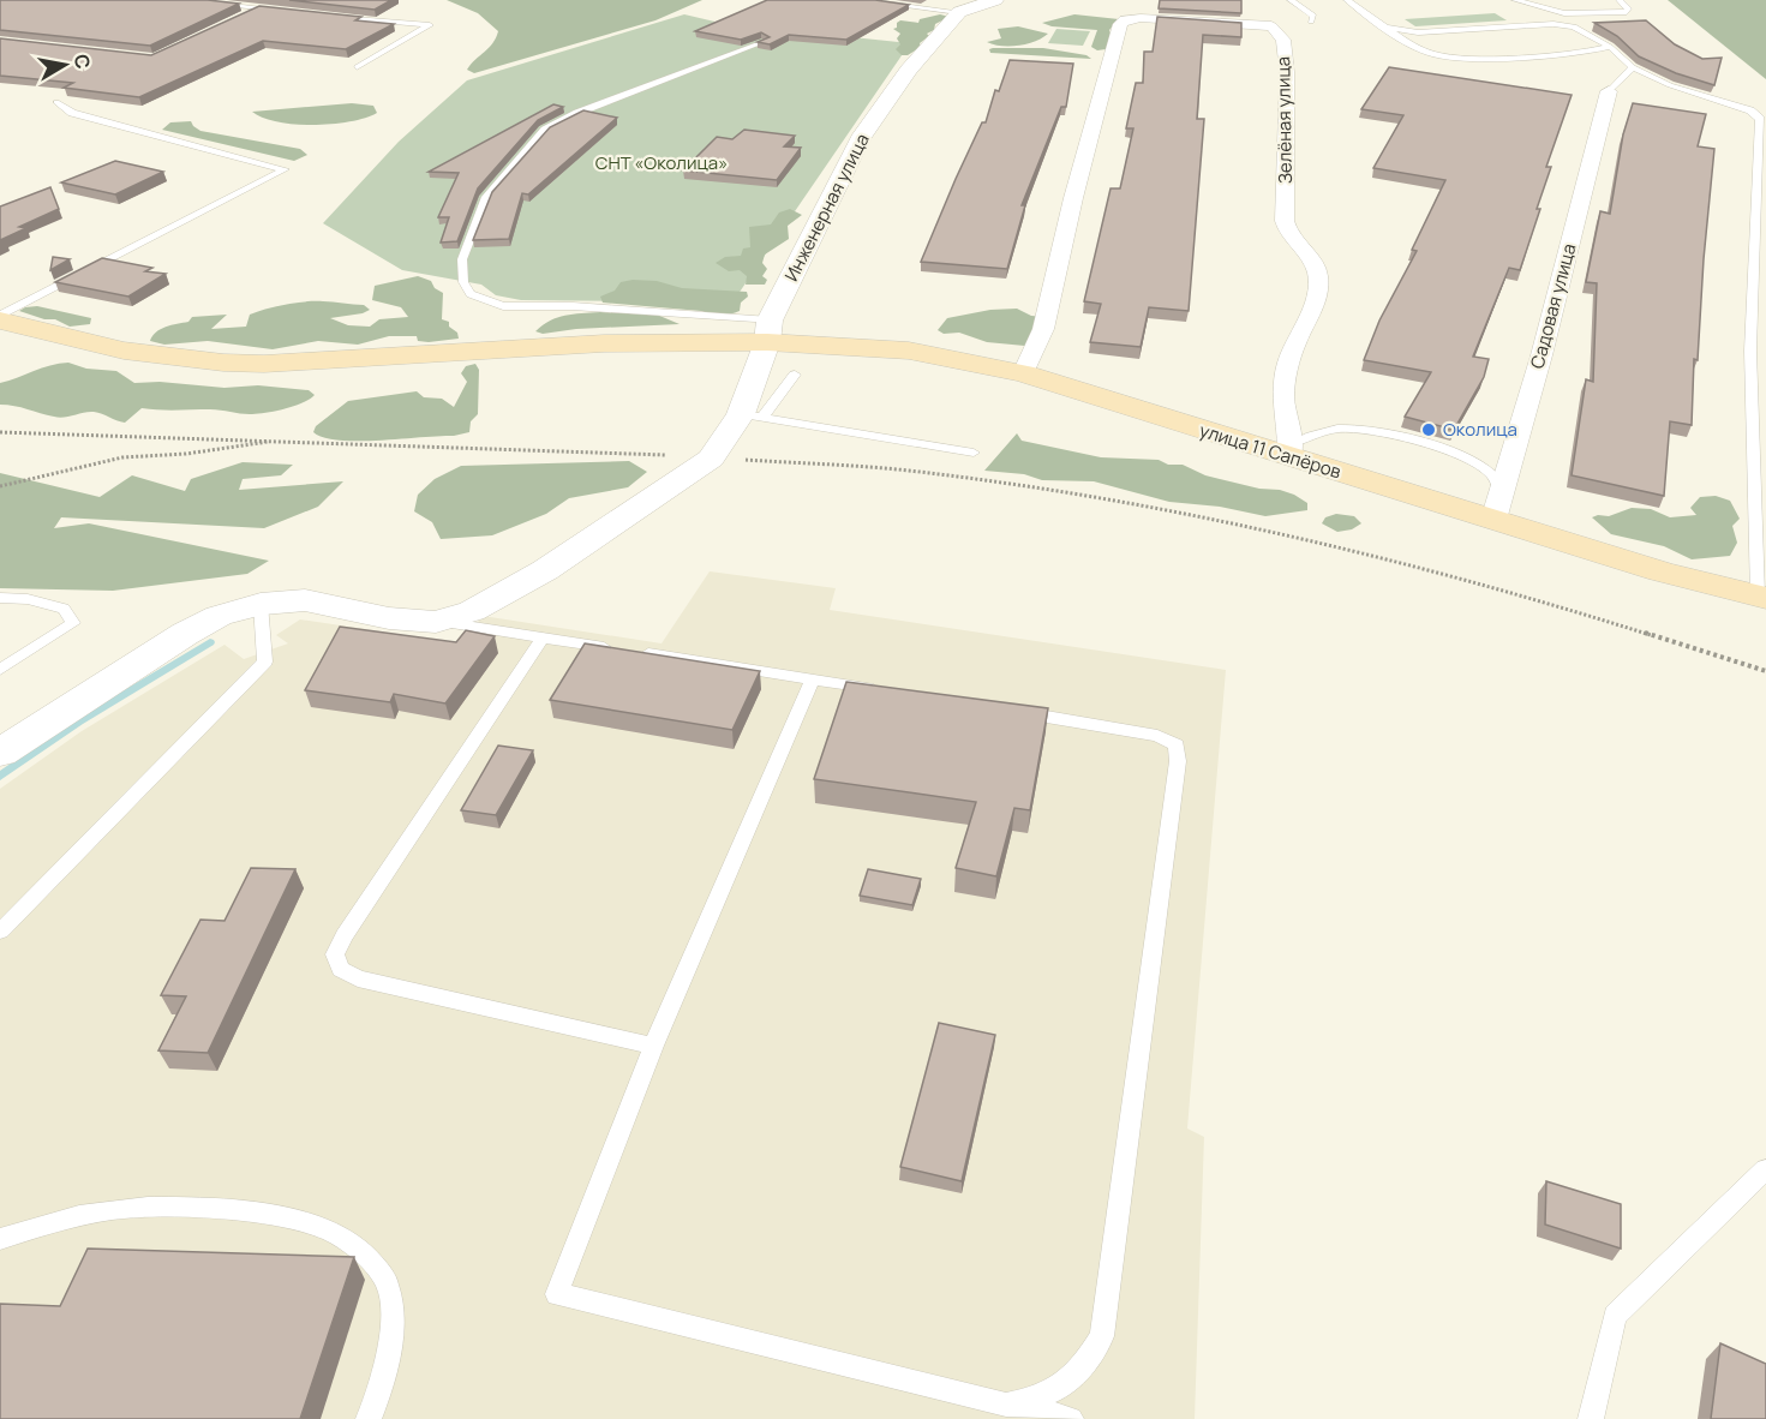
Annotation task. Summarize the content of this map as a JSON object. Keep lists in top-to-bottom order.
{
  "streets": {
    "main road": ["улица 11 Сапёров"],
    "street": ["Зелёная улица", "Инженерная улица", "Садовая улица"]
  },
  "crossings": [
    ["Зелёная улица", "улица 11 Сапёров"],
    ["Инженерная улица", "улица 11 Сапёров"],
    ["Садовая улица", "улица 11 Сапёров"]
  ],
  "parks": ["СНТ «Околица»"],
  "places": ["Околица"],
  "north": "right"
}
